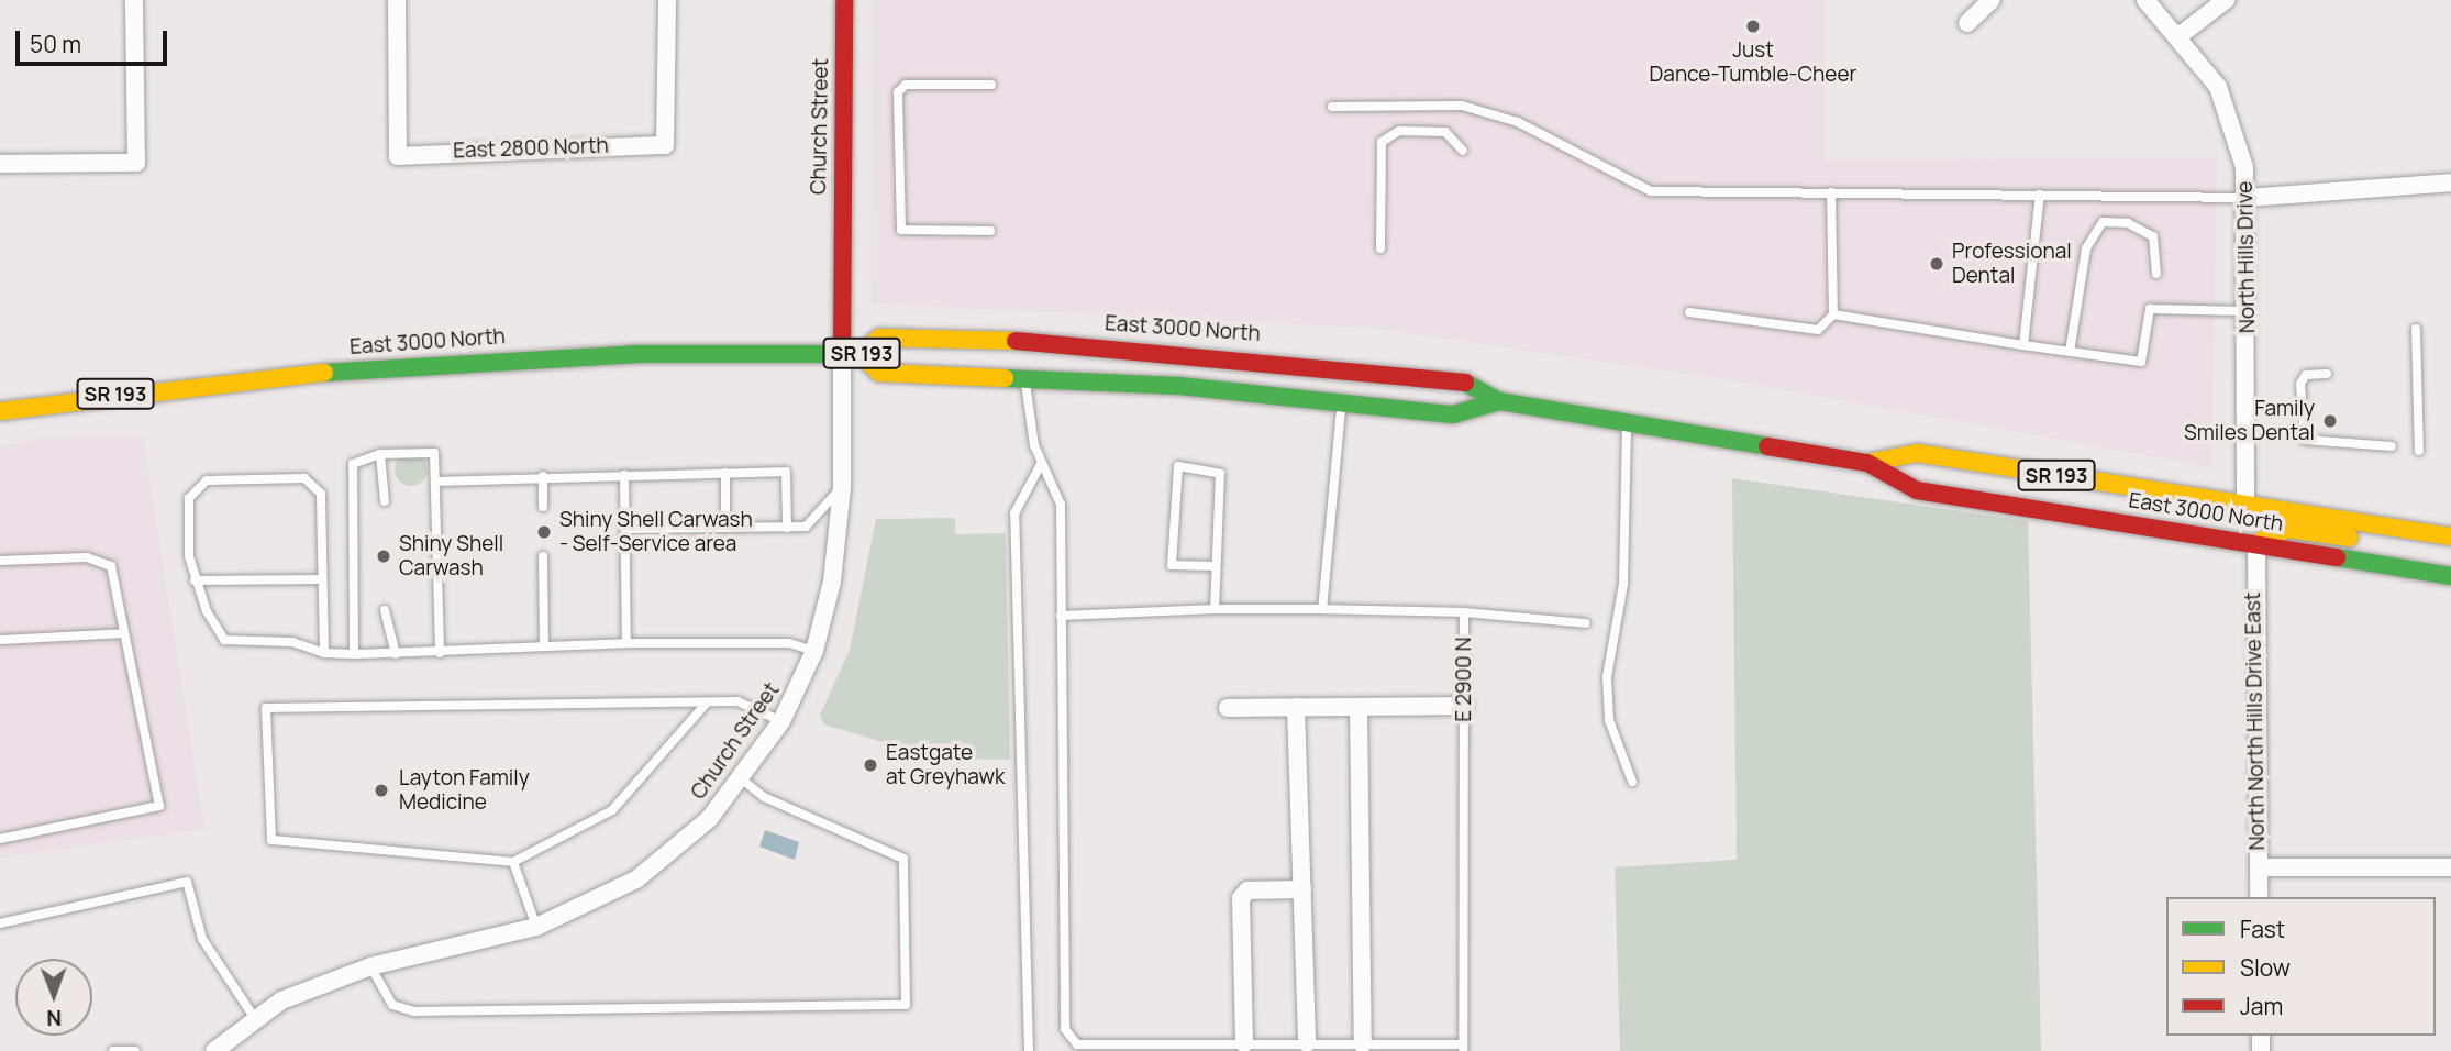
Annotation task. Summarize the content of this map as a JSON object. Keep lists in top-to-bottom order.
{
  "streets": {
    "main road": ["Church Street", "East 3000 North", "SR 193"],
    "street": ["East 2800 North", "North Hills Drive", "North North Hills Drive East"],
    "lane": ["E 2900 N"]
  },
  "crossings": [
    ["Church Street", "East 3000 North"],
    ["North Hills Drive", "East 3000 North"],
    ["East 3000 North", "North North Hills Drive East"]
  ],
  "places": [
    "Just Dance-Tumble-Cheer",
    "Professional Dental",
    "Family Smiles Dental",
    "Shiny Shell Carwash - Self-Service area",
    "Shiny Shell Carwash",
    "Eastgate at Greyhawk",
    "Layton Family Medicine"
  ],
  "legend": ["Fast", "Slow", "Jam"],
  "scale_bar": "50 m",
  "north": "bottom"
}
